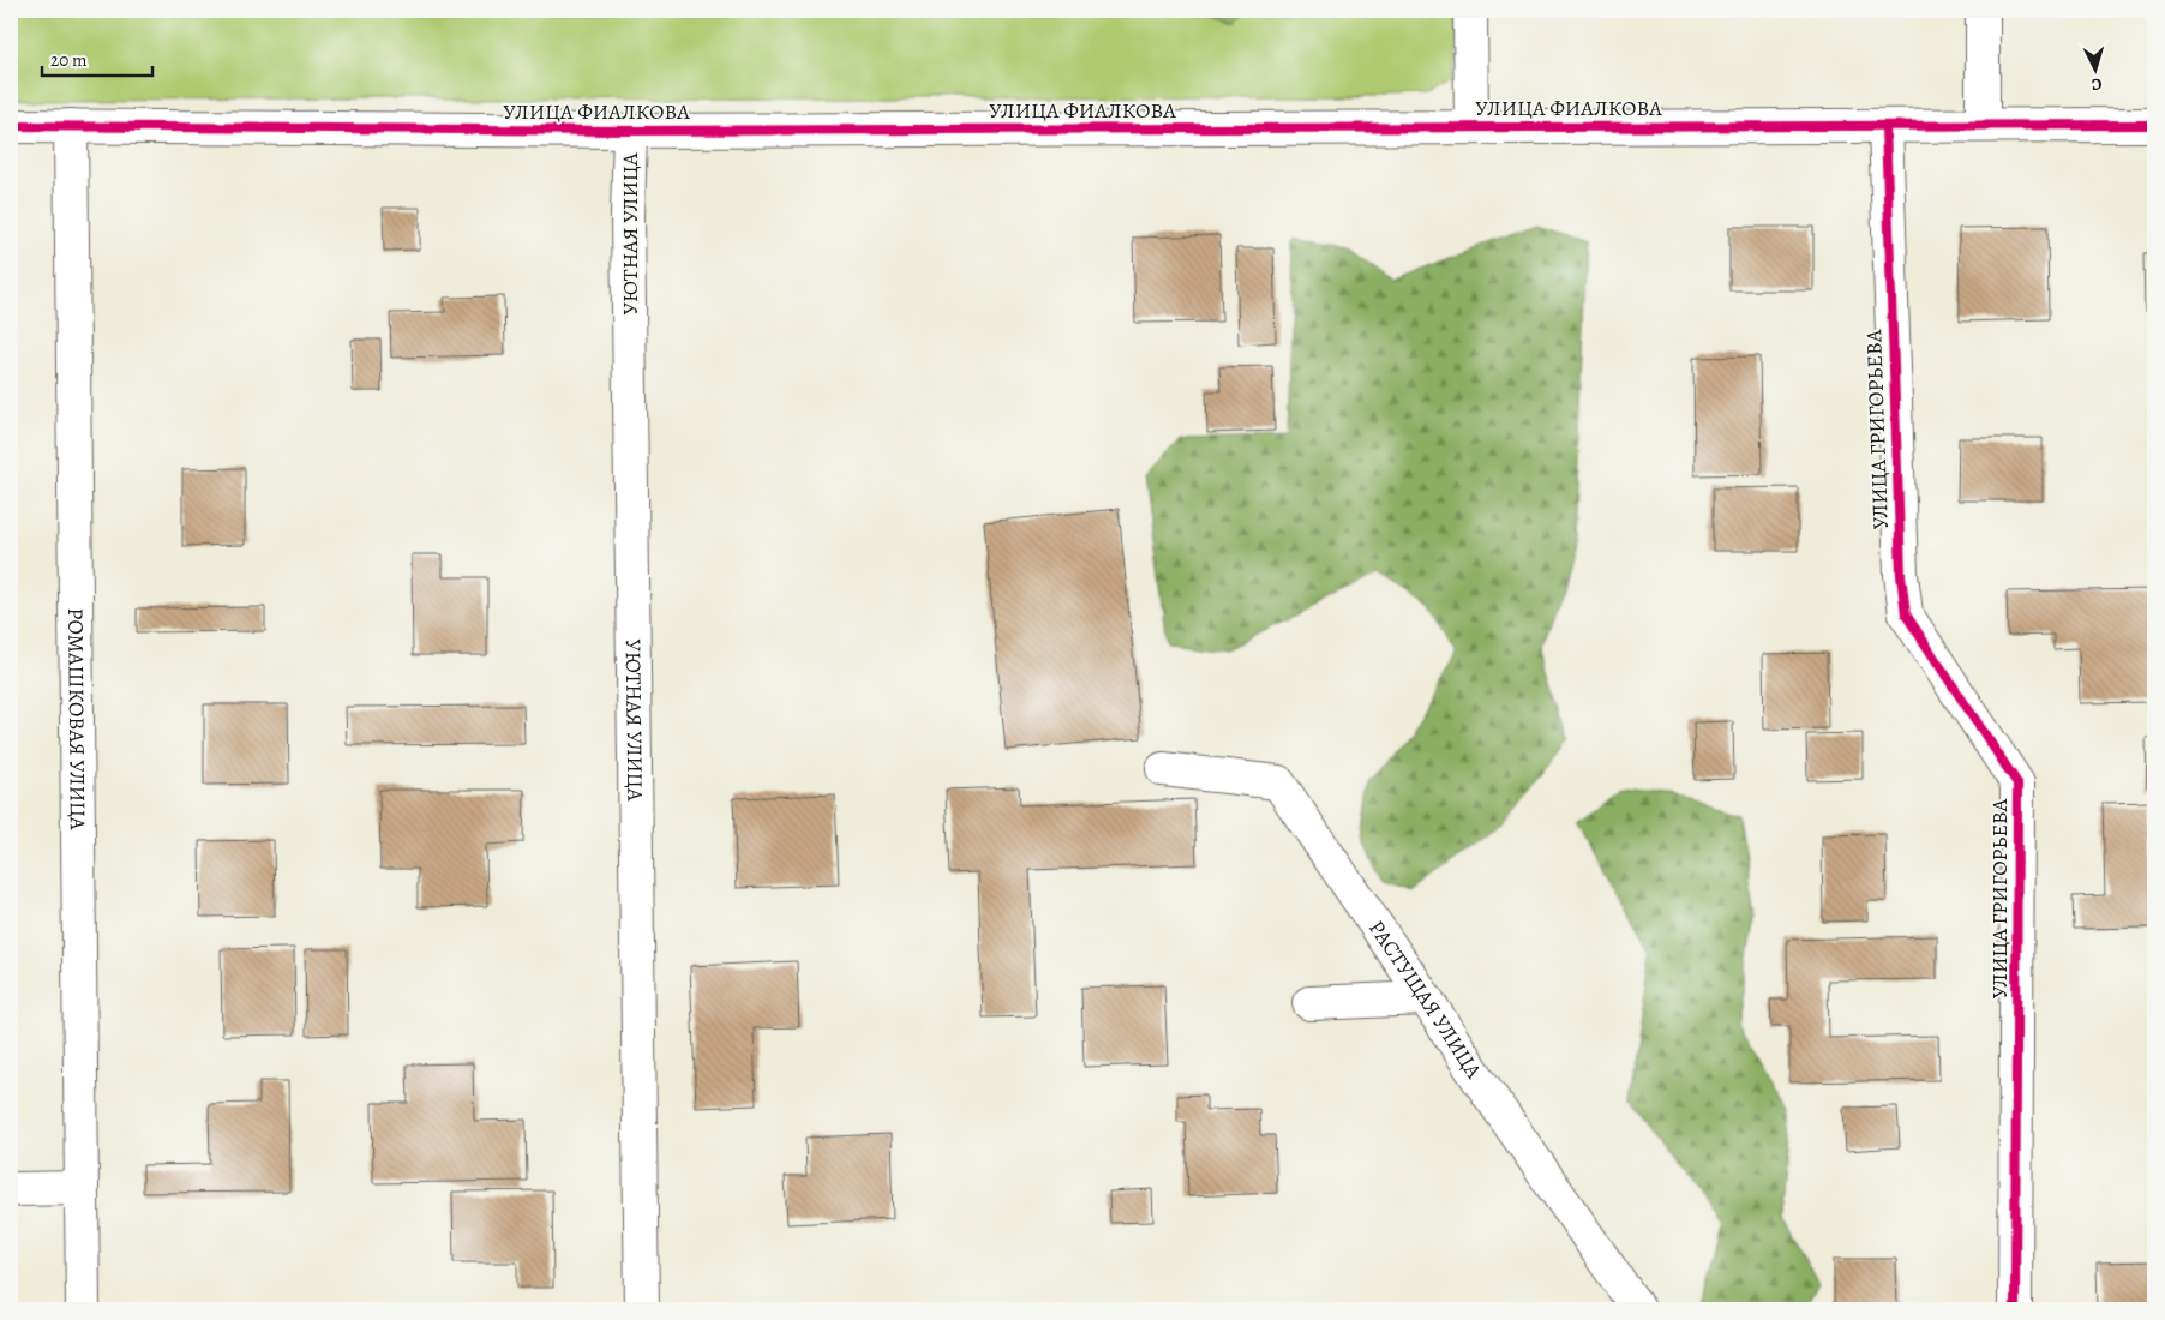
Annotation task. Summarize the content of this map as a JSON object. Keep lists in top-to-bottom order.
{
  "streets": {
    "street": [
      "УЛИЦА ФИАЛКОВА",
      "УЮТНАЯ УЛИЦА",
      "УЛИЦА ГРИГОРЬЕВА",
      "РОМАШКОВАЯ УЛИЦА",
      "РАСТУЩАЯ УЛИЦА"
    ]
  },
  "crossings": [
    ["УЛИЦА ФИАЛКОВА", "УЮТНАЯ УЛИЦА"],
    ["УЛИЦА ФИАЛКОВА", "УЛИЦА ГРИГОРЬЕВА"],
    ["УЛИЦА ФИАЛКОВА", "РОМАШКОВАЯ УЛИЦА"]
  ],
  "scale_bar": "20 m",
  "north": "bottom"
}
